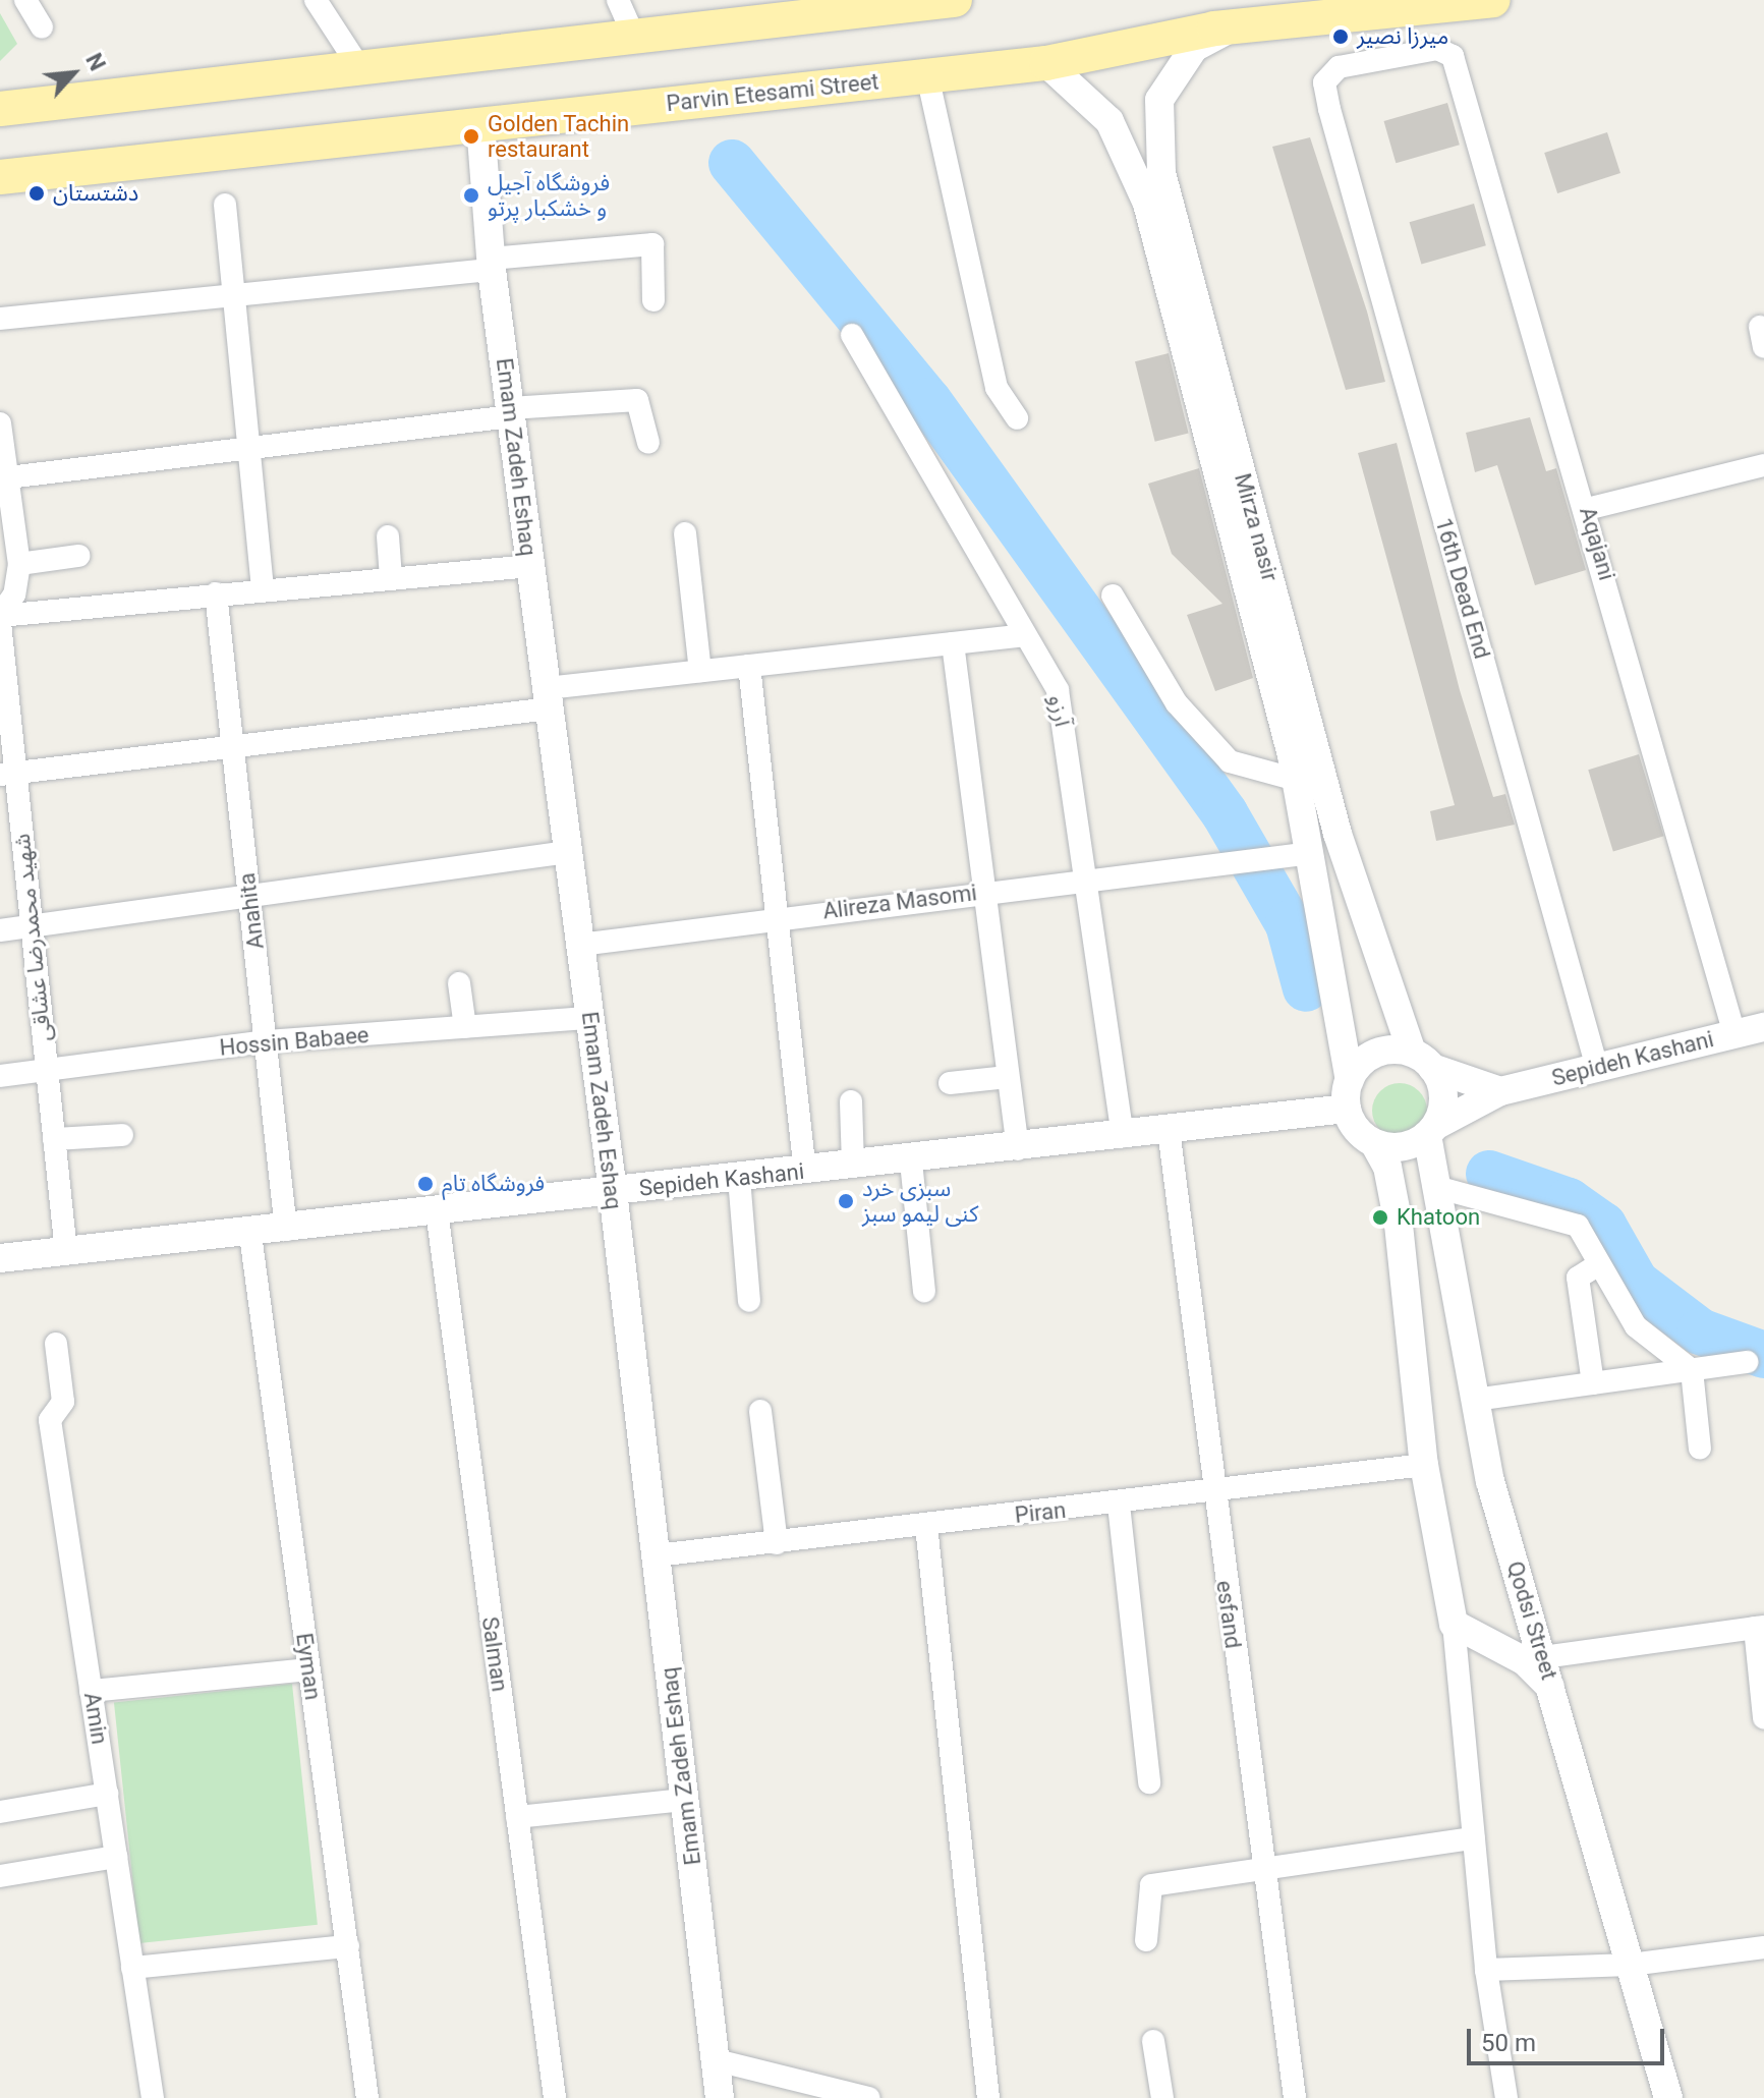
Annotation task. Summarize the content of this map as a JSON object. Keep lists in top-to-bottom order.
{
  "streets": {
    "main road": ["Parvin Etesami Street"],
    "street": [
      "Emam Zadeh Eshaq",
      "Mirza nasir",
      "Aqajani",
      "16th Dead End",
      "آرزو",
      "Alireza Masomi",
      "Anahita",
      "شهید محمدرضا عشاقی",
      "Hossin Babaee",
      "Sepideh Kashani",
      "Piran",
      "esfand",
      "Qodsi Street",
      "Salman",
      "Eyman",
      "Amin"
    ]
  },
  "crossings": [
    ["Parvin Etesami Street", "Emam Zadeh Eshaq"],
    ["Parvin Etesami Street", "Mirza nasir"],
    ["Emam Zadeh Eshaq", "Alireza Masomi"],
    ["Emam Zadeh Eshaq", "Hossin Babaee"],
    ["Emam Zadeh Eshaq", "Sepideh Kashani"],
    ["Emam Zadeh Eshaq", "Piran"],
    ["Mirza nasir", "Alireza Masomi"],
    ["Mirza nasir", "Sepideh Kashani"],
    ["Mirza nasir", "Qodsi Street"],
    ["Aqajani", "16th Dead End"],
    ["Aqajani", "Sepideh Kashani"],
    ["16th Dead End", "Sepideh Kashani"],
    ["آرزو", "Alireza Masomi"],
    ["آرزو", "Sepideh Kashani"],
    ["Anahita", "Hossin Babaee"],
    ["Anahita", "Sepideh Kashani"],
    ["شهید محمدرضا عشاقی", "Hossin Babaee"],
    ["شهید محمدرضا عشاقی", "Sepideh Kashani"],
    ["Sepideh Kashani", "esfand"],
    ["Sepideh Kashani", "Qodsi Street"],
    ["Sepideh Kashani", "Salman"],
    ["Sepideh Kashani", "Eyman"],
    ["Piran", "esfand"]
  ],
  "places": [
    "میرزا نصیر",
    "Golden Tachin restaurant",
    "دشتستان",
    "فروشگاه آجیل و خشکبار پرتو",
    "فروشگاه تام",
    "سبزی خرد کنی لیمو سبز",
    "Khatoon"
  ],
  "scale_bar": "50 m",
  "north": "top right"
}
